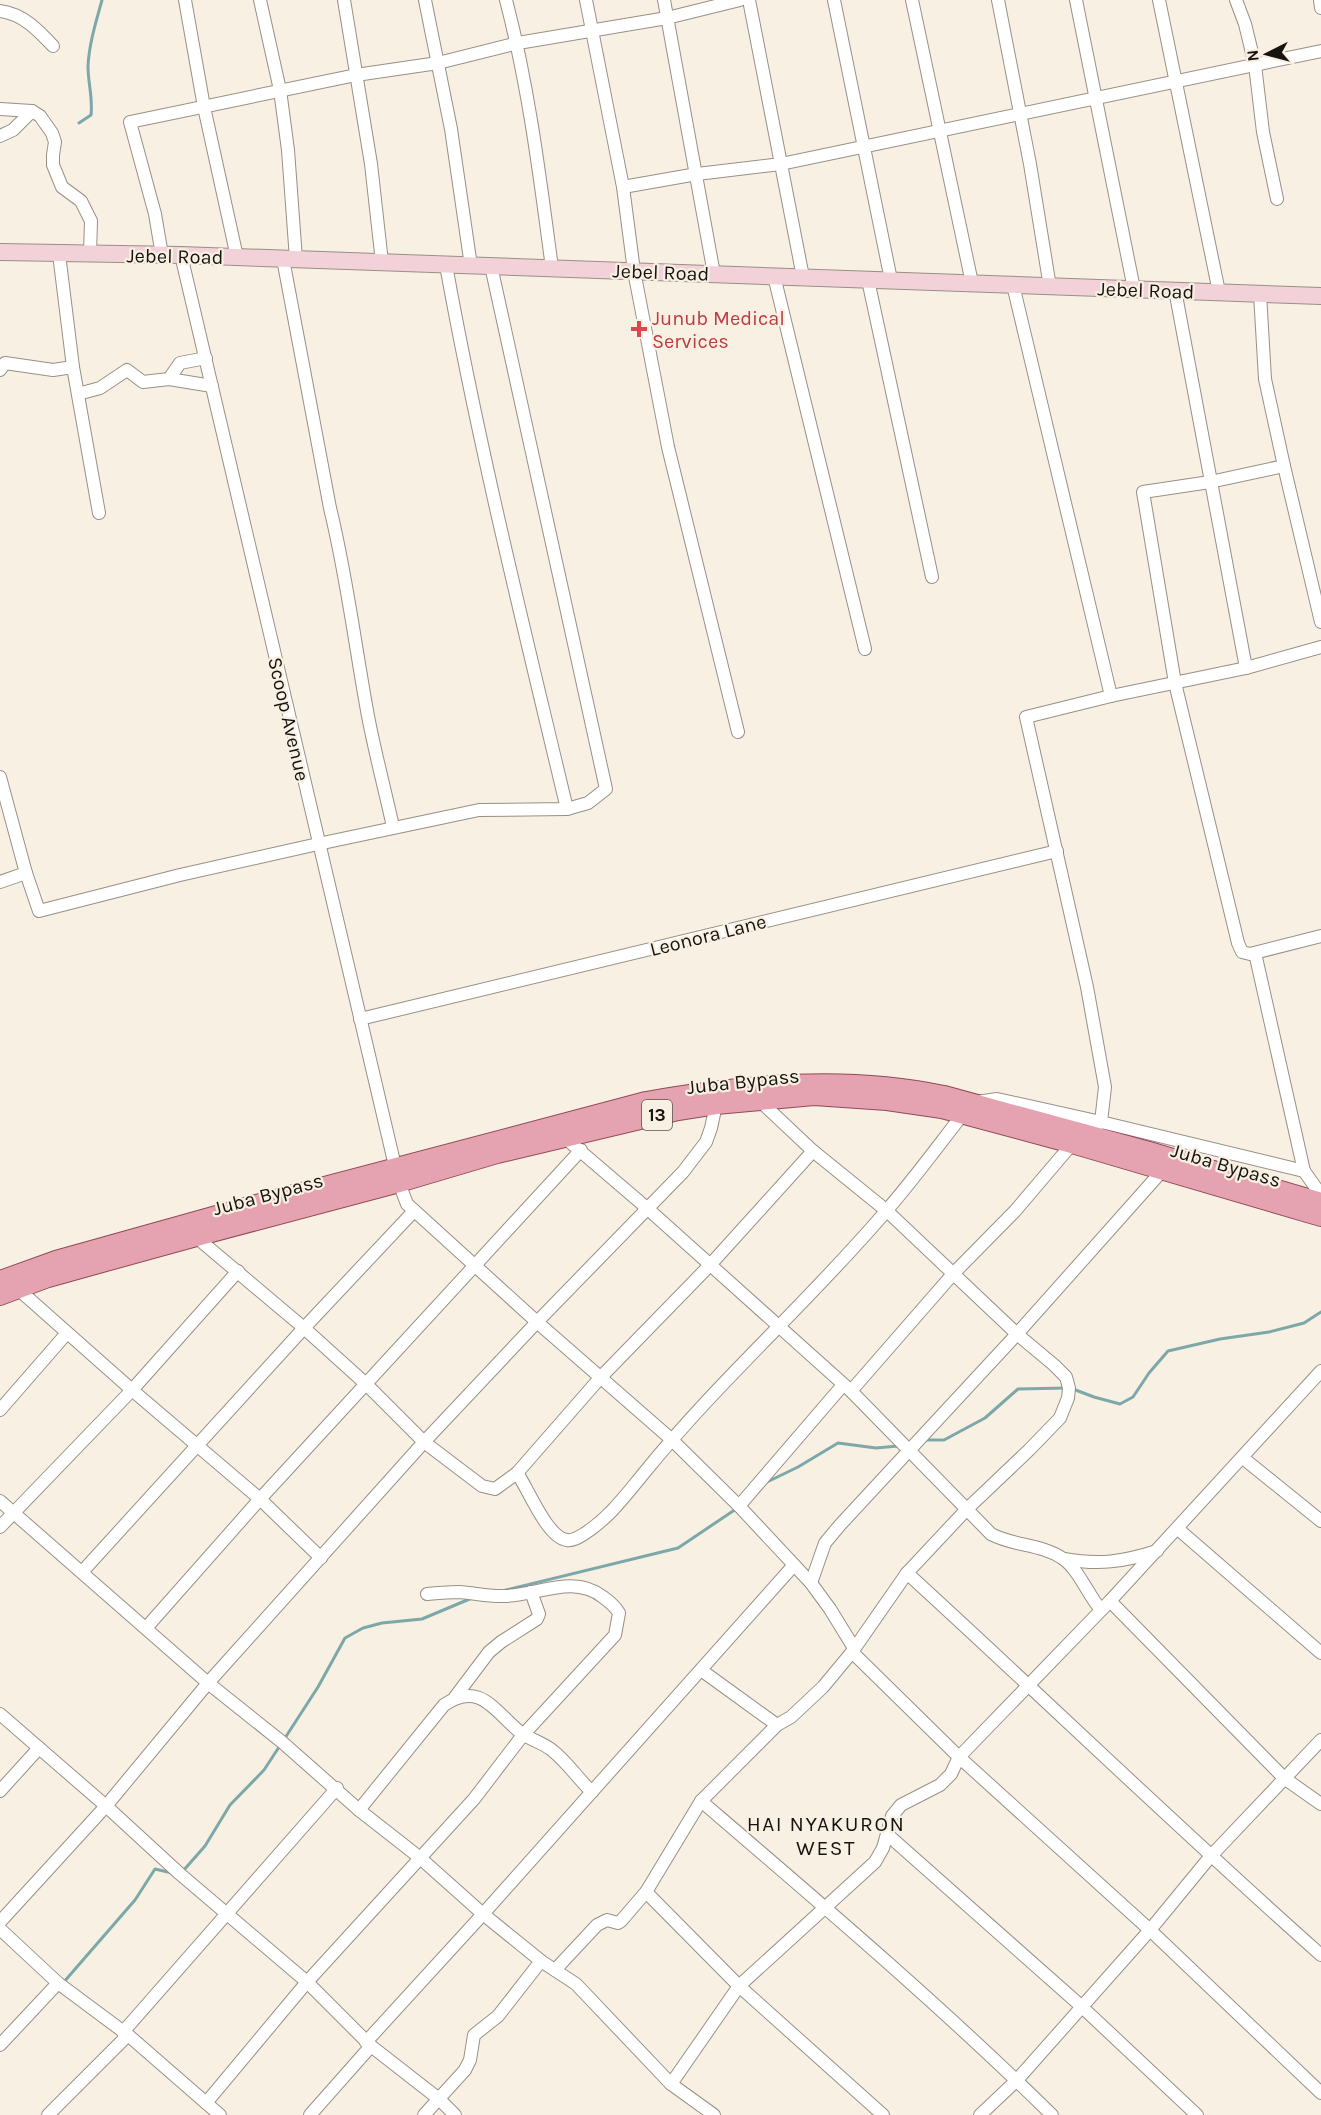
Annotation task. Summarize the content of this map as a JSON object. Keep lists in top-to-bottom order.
{
  "streets": {
    "main road": ["Jebel Road", "Juba Bypass", "13"],
    "street": ["Scoop Avenue", "Leonora Lane"]
  },
  "crossings": [
    ["Jebel Road", "Scoop Avenue"],
    ["Scoop Avenue", "Leonora Lane"],
    ["Scoop Avenue", "Juba Bypass"]
  ],
  "districts": ["HAI NYAKURON WEST"],
  "places": {
    "health": ["Junub Medical Services"]
  },
  "north": "left"
}
